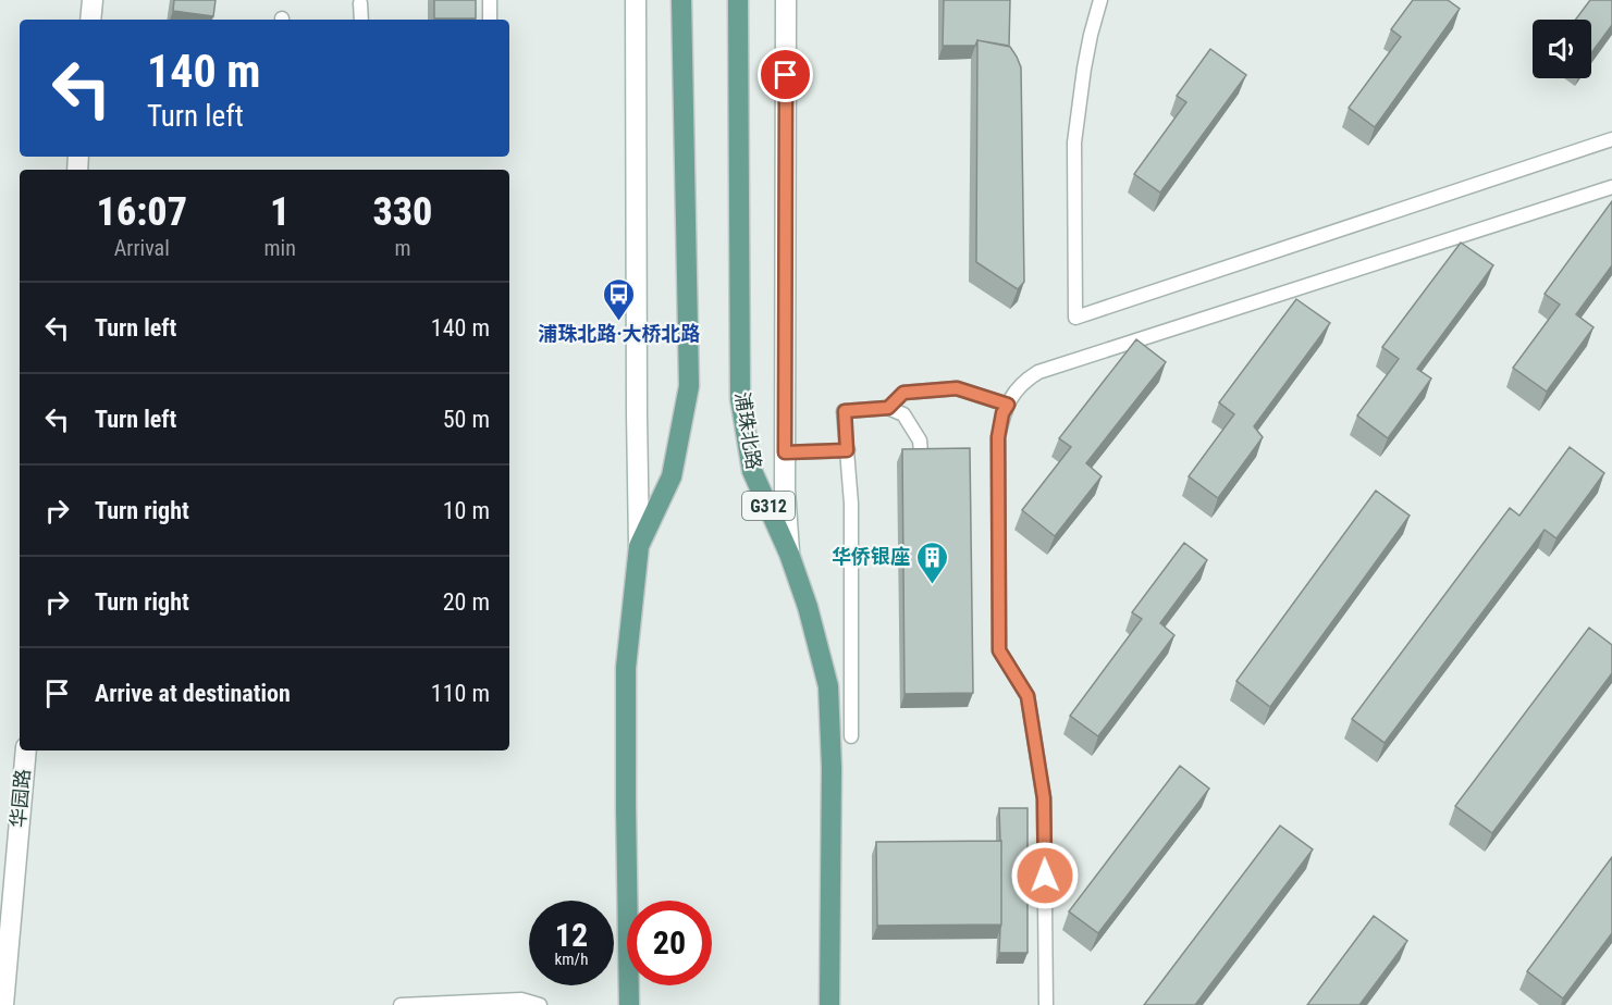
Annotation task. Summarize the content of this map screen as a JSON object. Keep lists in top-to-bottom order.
{
  "streets": {
    "main road": ["浦珠北路", "G312"],
    "street": ["华园路"]
  },
  "places": {
    "bus stop": ["浦珠北路·大桥北路"],
    "building": ["华侨银座"]
  },
  "page": {
    "turn": ["140 m", "Turn left"],
    "eta": [
      "16:07",
      "Arrival",
      "1",
      "min",
      "330",
      "m"
    ],
    "list": [
      {
        "name": "Turn left",
        "value": "140 m"
      },
      {
        "name": "Turn left",
        "value": "50 m"
      },
      {
        "name": "Turn right",
        "value": "10 m"
      },
      {
        "name": "Turn right",
        "value": "20 m"
      },
      {
        "name": "Arrive at destination",
        "value": "110 m"
      }
    ],
    "speed": "12 km/h",
    "limit": "20"
  }
}
